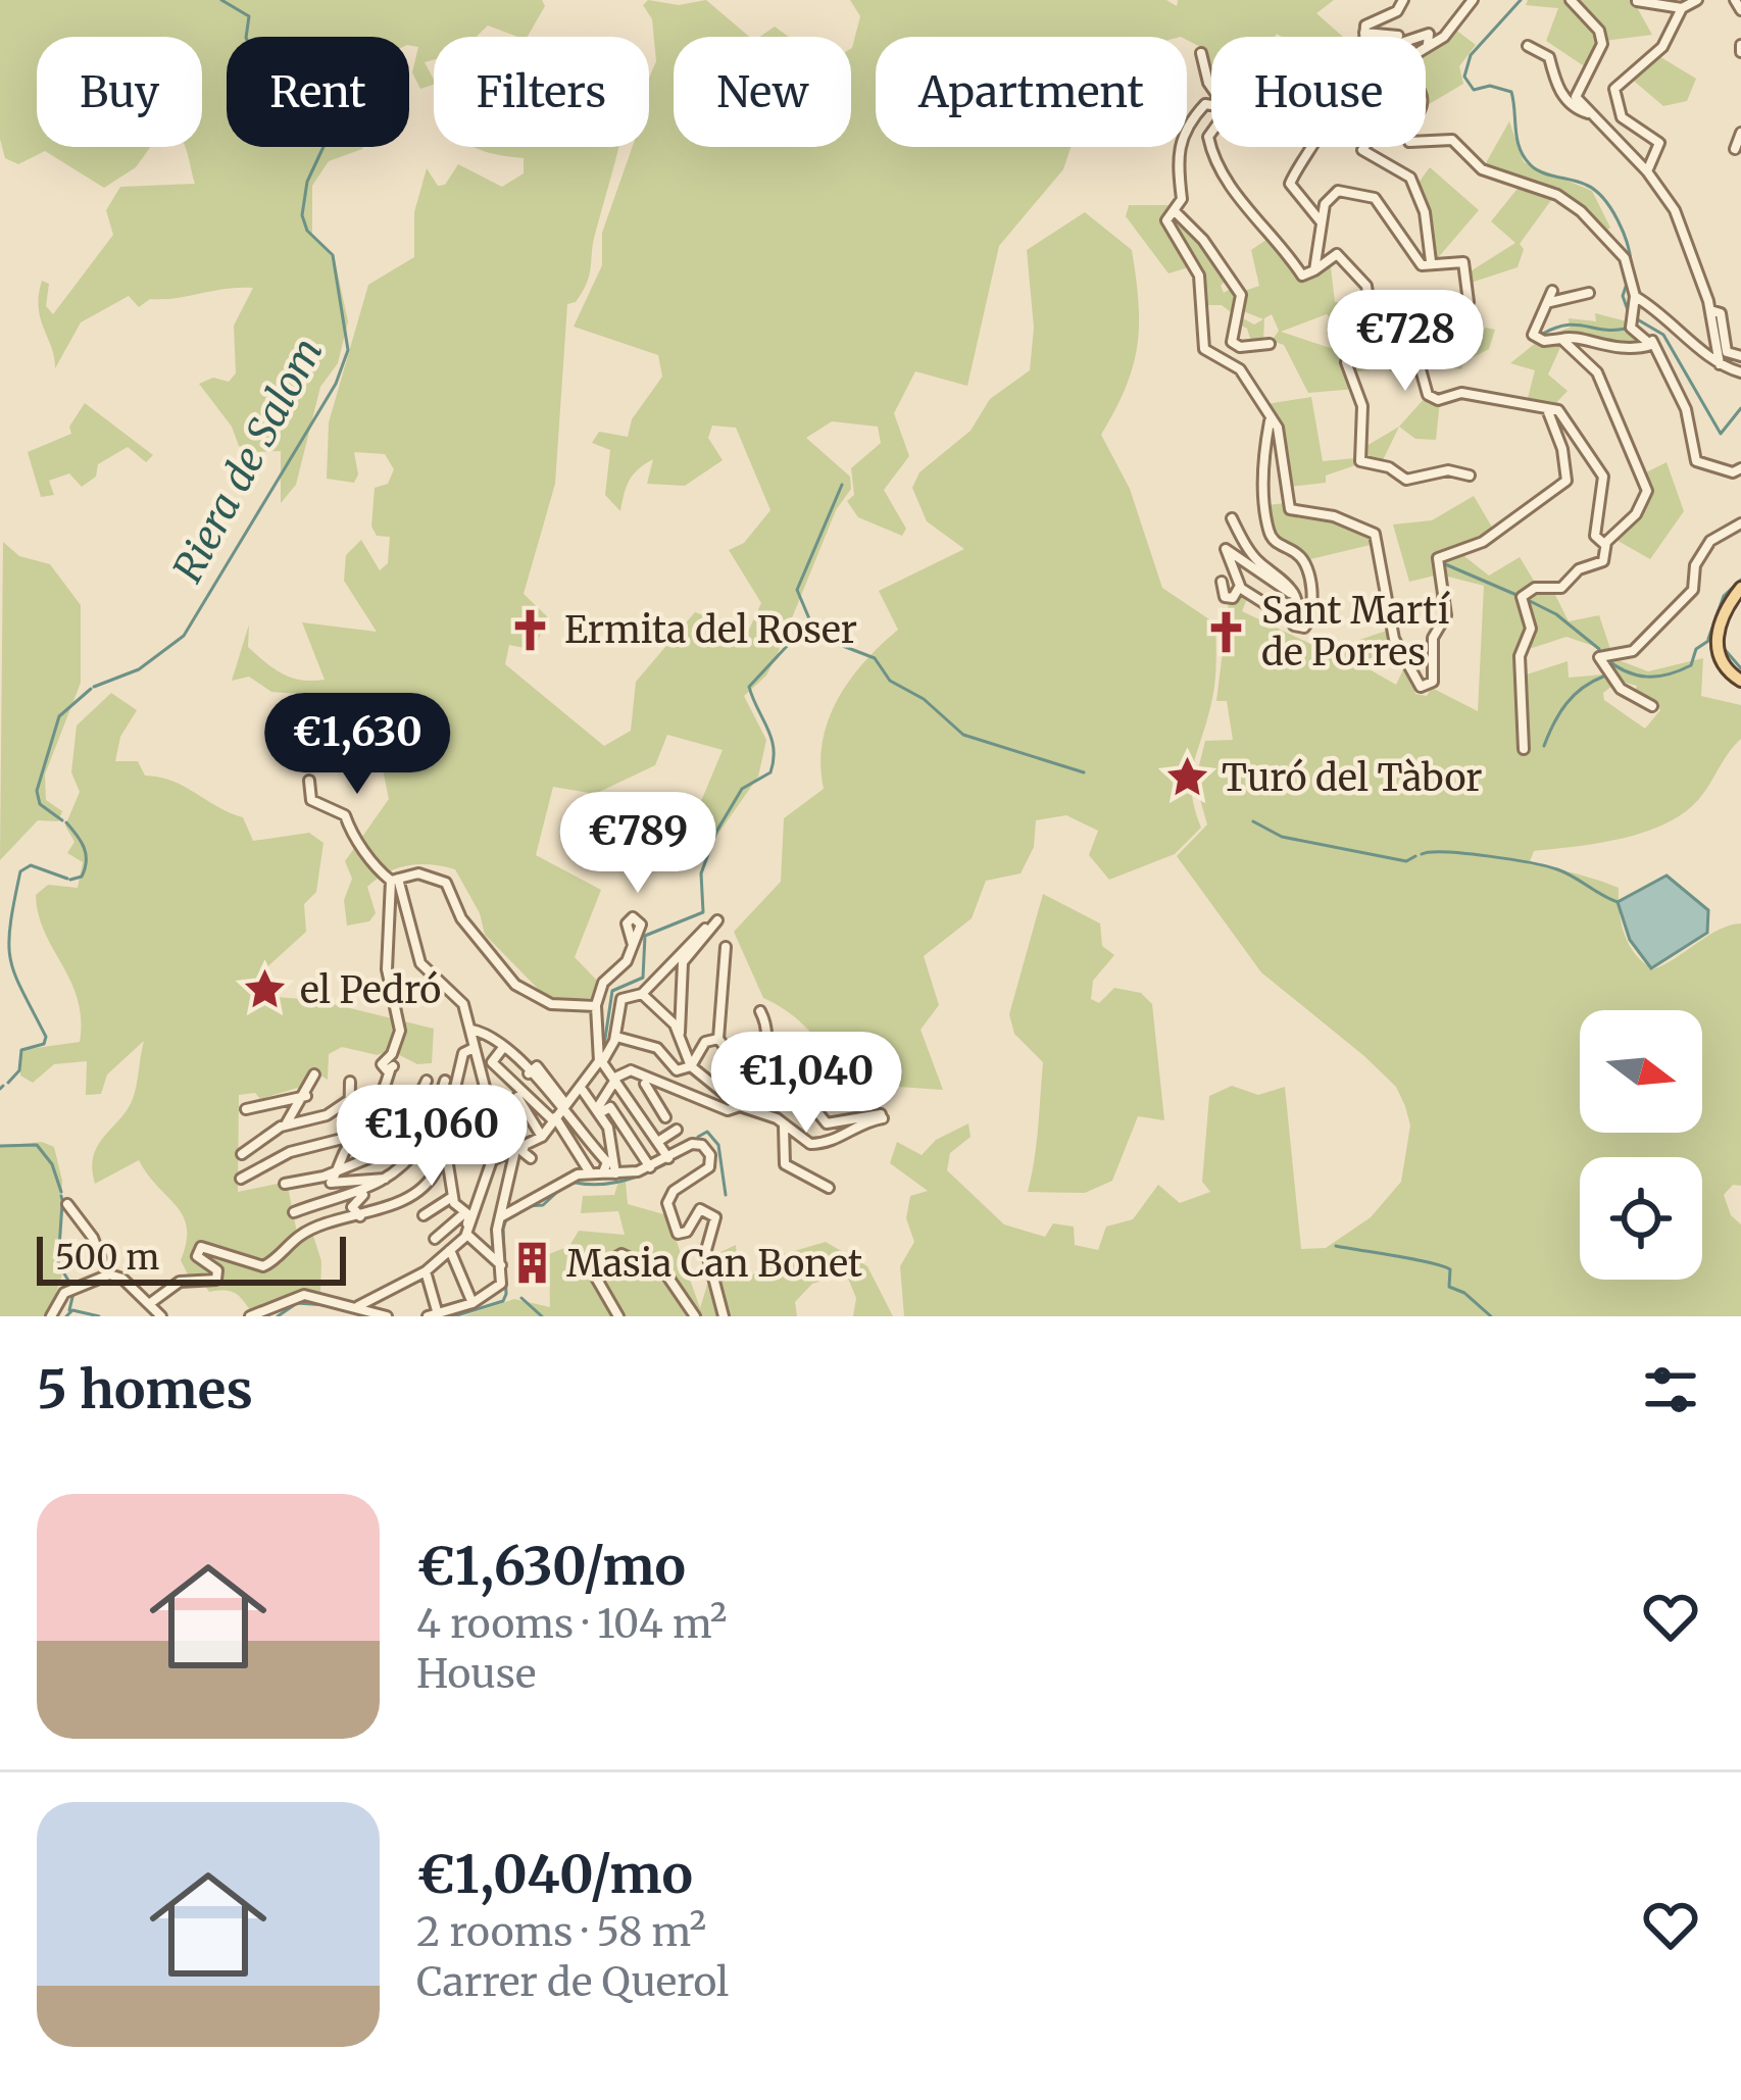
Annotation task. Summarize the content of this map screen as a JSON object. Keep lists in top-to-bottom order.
{
  "water": ["Riera de Salom"],
  "places": {
    "church": ["Ermita del Roser", "Sant Martí de Porres"],
    "place": ["Turó del Tàbor", "el Pedró"],
    "building": ["Masia Can Bonet"]
  },
  "scale_bar": "500 m",
  "north": "right",
  "page": {
    "chip": [
      "Buy",
      "Rent",
      "Filters",
      "New",
      "Apartment",
      "House"
    ],
    "price": [
      "€728",
      "€1,630",
      "€789",
      "€1,040",
      "€1,060"
    ],
    "scale": "500 m",
    "heading": "5 homes",
    "list": [
      {
        "name": "€1,630/mo",
        "note": "4 rooms · 104 m² · House"
      },
      {
        "name": "€1,040/mo",
        "note": "2 rooms · 58 m² · Carrer de Querol"
      }
    ]
  }
}
